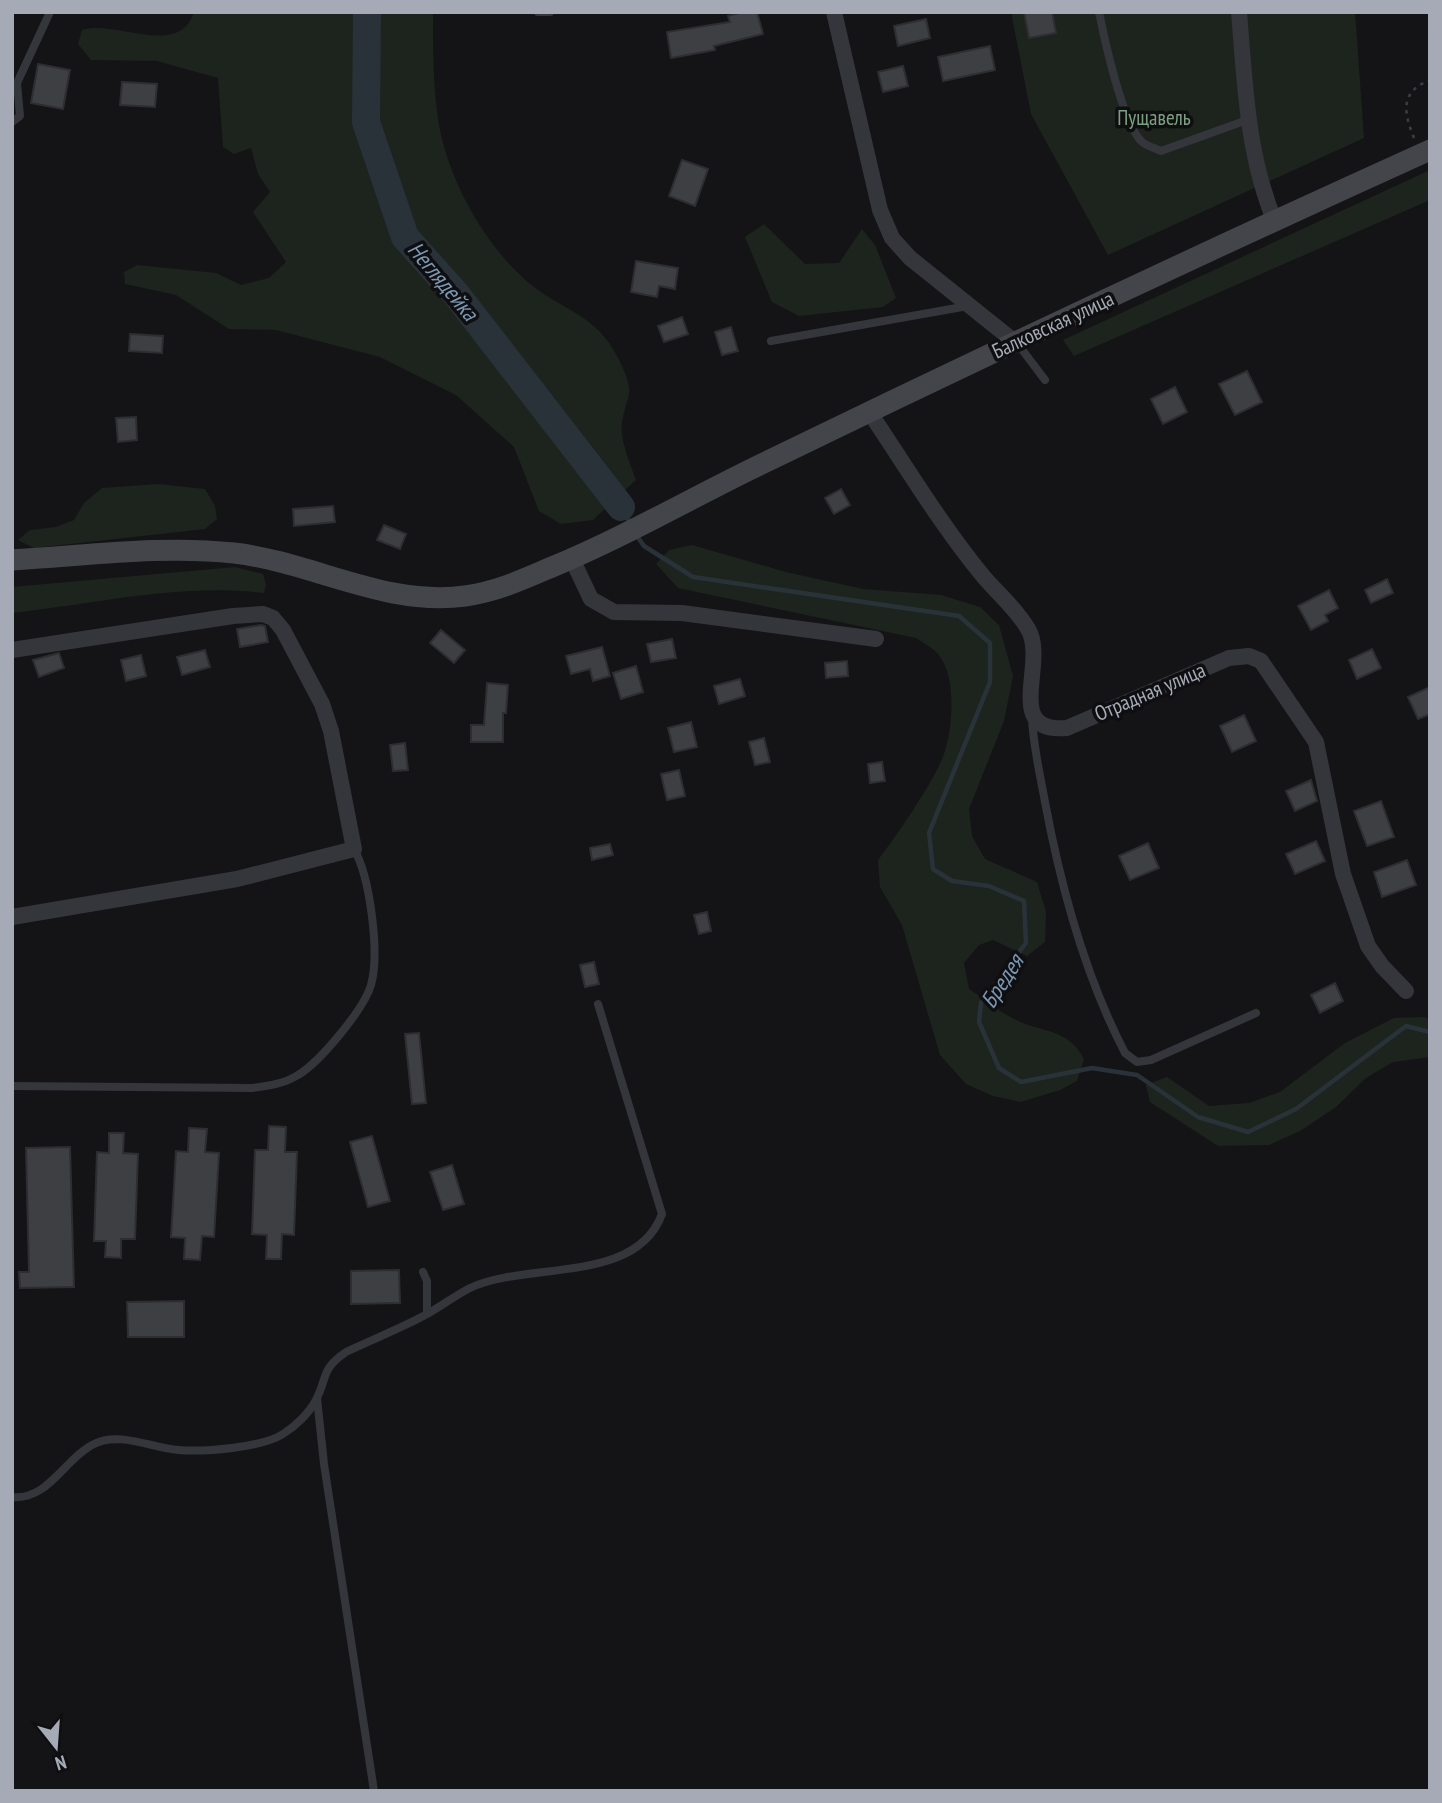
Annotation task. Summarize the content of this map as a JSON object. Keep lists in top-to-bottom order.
{
  "streets": {
    "main road": ["Балковская улица"],
    "street": ["Отрадная улица"]
  },
  "water": ["Неглядейка", "Бредея"],
  "parks": ["Пущавель"],
  "north": "bottom"
}
